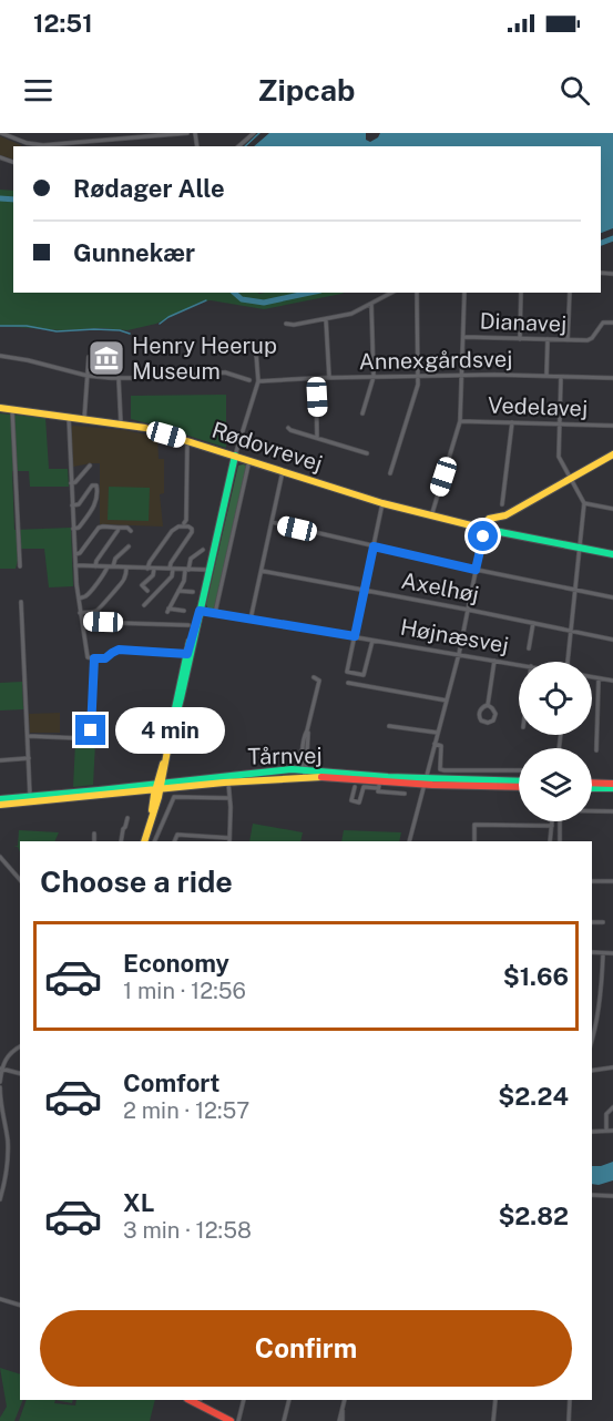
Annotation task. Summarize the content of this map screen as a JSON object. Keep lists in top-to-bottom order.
{
  "streets": {
    "street": [
      "Dianavej",
      "Annexgårdsvej",
      "Vedelavej",
      "Rødovrevej",
      "Axelhøj",
      "Højnæsvej",
      "Tårnvej"
    ]
  },
  "places": {
    "museum": ["Henry Heerup Museum"]
  },
  "page": {
    "status": "12:51",
    "header": "Zipcab",
    "banner": ["Rødager Alle", "Gunnekær"],
    "bubble": "4 min",
    "heading": "Choose a ride",
    "list": [
      {
        "name": "Economy",
        "note": "1 min · 12:56",
        "value": "$1.66"
      },
      {
        "name": "Comfort",
        "note": "2 min · 12:57",
        "value": "$2.24"
      },
      {
        "name": "XL",
        "note": "3 min · 12:58",
        "value": "$2.82"
      }
    ],
    "buttons": "Confirm"
  }
}
